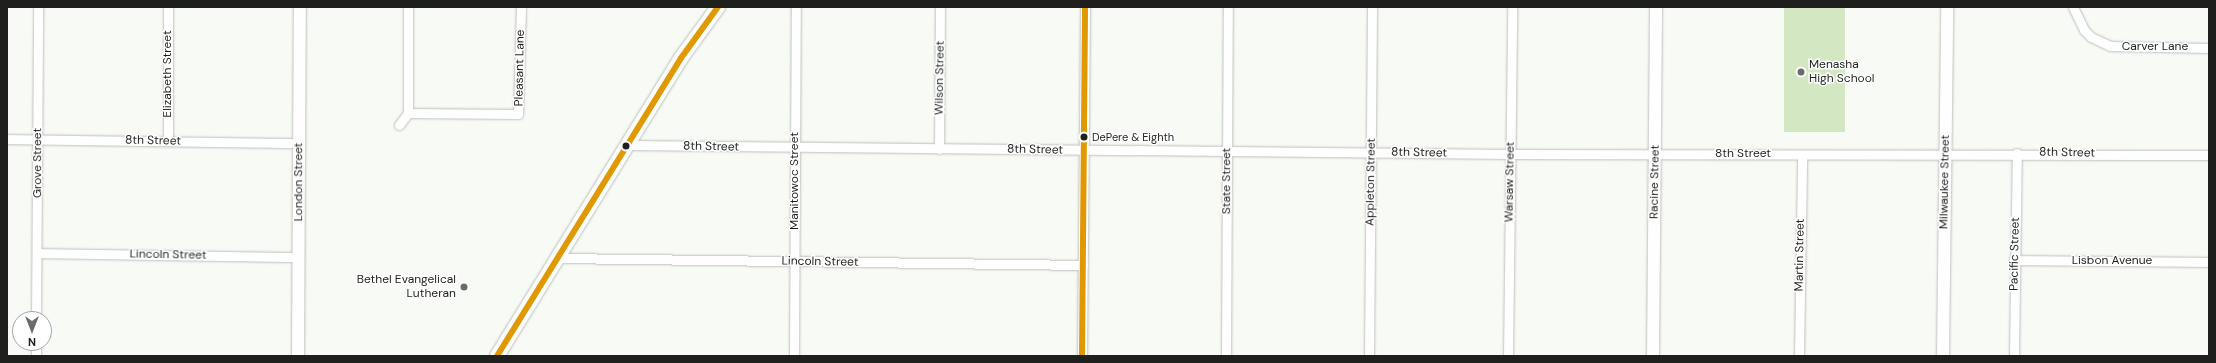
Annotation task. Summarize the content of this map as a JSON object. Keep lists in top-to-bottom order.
{
  "streets": {
    "street": [
      "Carver Lane",
      "Pleasant Lane",
      "Elizabeth Street",
      "Wilson Street",
      "8th Street",
      "Grove Street",
      "Manitowoc Street",
      "State Street",
      "London Street",
      "Appleton Street",
      "Warsaw Street",
      "Racine Street",
      "Milwaukee Street",
      "Pacific Street",
      "Lincoln Street",
      "Martin Street",
      "Lisbon Avenue"
    ]
  },
  "crossings": [
    ["Elizabeth Street", "8th Street"],
    ["Wilson Street", "8th Street"],
    ["8th Street", "Grove Street"],
    ["8th Street", "Manitowoc Street"],
    ["8th Street", "State Street"],
    ["8th Street", "London Street"],
    ["8th Street", "Appleton Street"],
    ["8th Street", "Warsaw Street"],
    ["8th Street", "Racine Street"],
    ["8th Street", "Milwaukee Street"],
    ["8th Street", "Pacific Street"],
    ["8th Street", "Martin Street"],
    ["Grove Street", "Lincoln Street"],
    ["Manitowoc Street", "Lincoln Street"],
    ["London Street", "Lincoln Street"],
    ["Pacific Street", "Lisbon Avenue"]
  ],
  "places": ["Menasha High School", "DePere & Eighth", "Bethel Evangelical Lutheran"],
  "north": "bottom"
}
